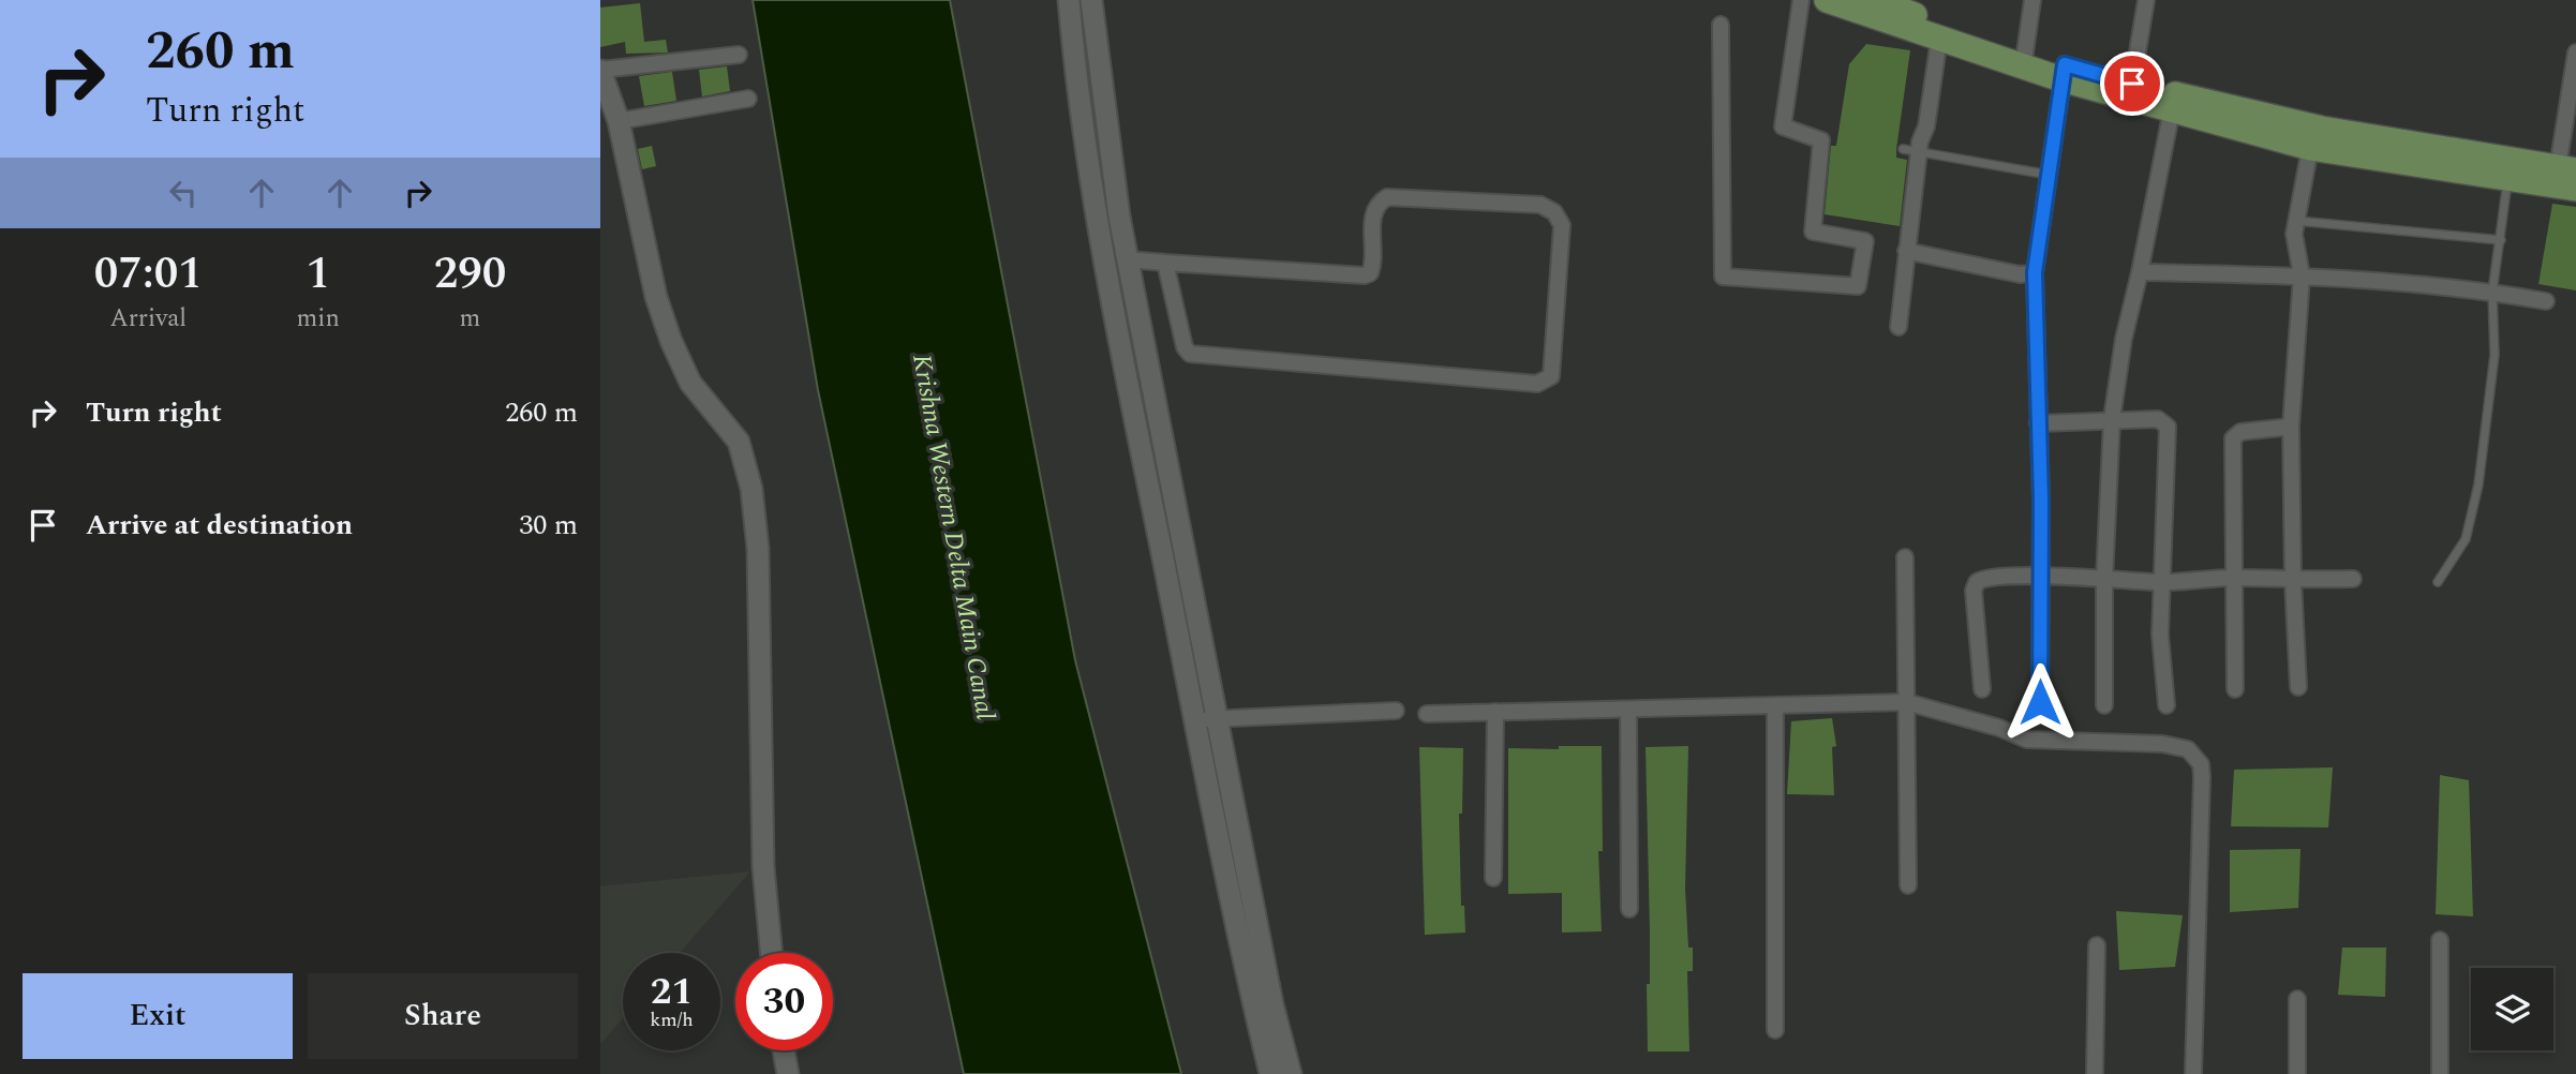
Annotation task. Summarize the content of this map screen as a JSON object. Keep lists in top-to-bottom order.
{
  "water": ["Krishna Western Delta Main Canal"],
  "page": {
    "turn": ["260 m", "Turn right"],
    "eta": [
      "07:01",
      "Arrival",
      "1",
      "min",
      "290",
      "m"
    ],
    "list": [
      {
        "name": "Turn right",
        "value": "260 m"
      },
      {
        "name": "Arrive at destination",
        "value": "30 m"
      }
    ],
    "speed": "21 km/h",
    "limit": "30",
    "buttons": ["Exit", "Share"]
  }
}
